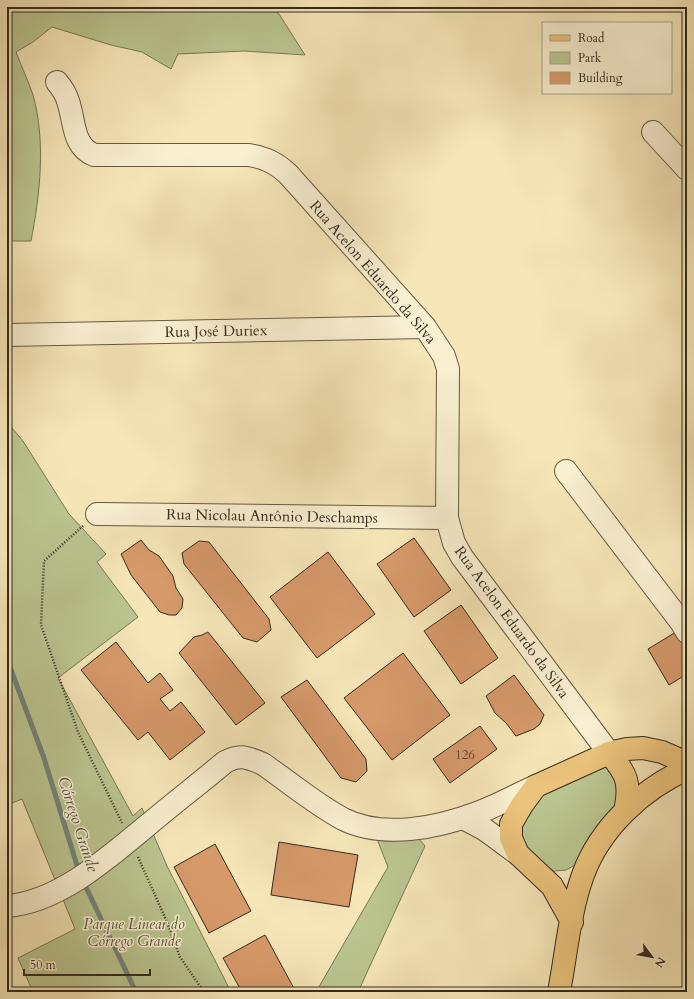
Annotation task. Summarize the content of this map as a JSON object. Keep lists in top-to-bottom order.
{
  "streets": {
    "street": ["Rua Acelon Eduardo da Silva", "Rua José Duriex", "Rua Nicolau Antônio Deschamps"]
  },
  "crossings": [
    ["Rua Acelon Eduardo da Silva", "Rua José Duriex"],
    ["Rua Acelon Eduardo da Silva", "Rua Nicolau Antônio Deschamps"]
  ],
  "water": ["Córrego Grande"],
  "parks": ["Parque Linear do Córrego Grande"],
  "house_numbers": ["126"],
  "legend": ["Road", "Park", "Building"],
  "scale_bar": "50 m",
  "north": "bottom right"
}
